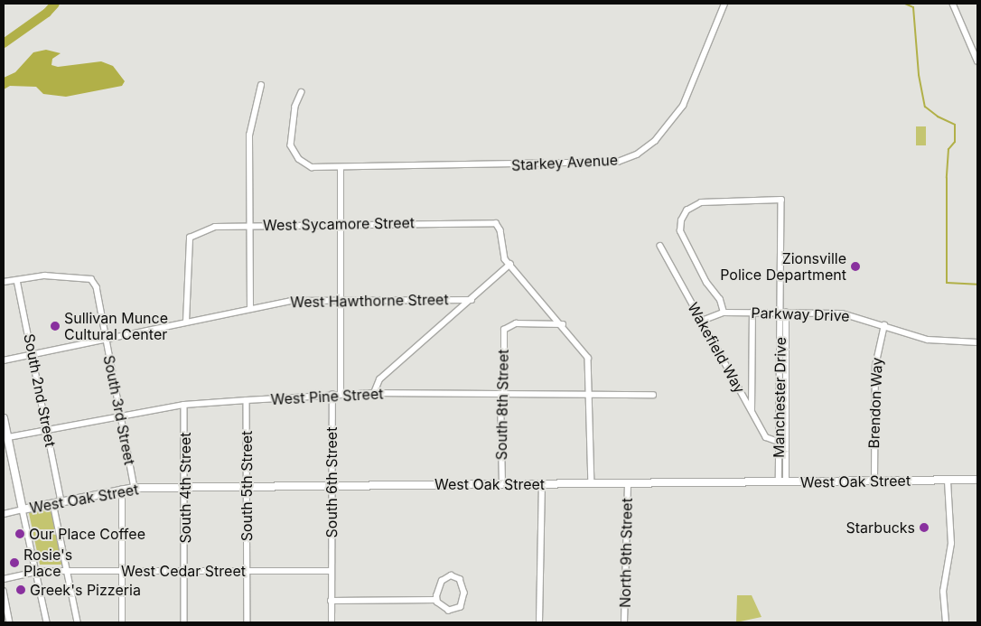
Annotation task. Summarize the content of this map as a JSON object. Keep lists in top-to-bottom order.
{
  "streets": {
    "main road": ["West Oak Street"],
    "street": [
      "Starkey Avenue",
      "West Sycamore Street",
      "West Hawthorne Street",
      "Parkway Drive",
      "Wakefield Way",
      "South 2nd Street",
      "West Pine Street",
      "Manchester Drive",
      "Brendon Way",
      "South 8th Street",
      "South 3rd Street",
      "South 6th Street",
      "South 5th Street",
      "South 4th Street",
      "North 9th Street",
      "West Cedar Street"
    ]
  },
  "crossings": [
    ["West Sycamore Street", "West Hawthorne Street"],
    ["West Hawthorne Street", "South 2nd Street"],
    ["West Hawthorne Street", "South 3rd Street"],
    ["Parkway Drive", "Wakefield Way"],
    ["Parkway Drive", "Manchester Drive"],
    ["Parkway Drive", "Brendon Way"],
    ["Wakefield Way", "Manchester Drive"],
    ["South 2nd Street", "West Pine Street"],
    ["South 2nd Street", "South 3rd Street"],
    ["South 2nd Street", "West Oak Street"],
    ["West Pine Street", "South 8th Street"],
    ["West Pine Street", "South 3rd Street"],
    ["West Pine Street", "South 6th Street"],
    ["West Pine Street", "South 5th Street"],
    ["West Pine Street", "South 4th Street"],
    ["Manchester Drive", "West Oak Street"],
    ["Brendon Way", "West Oak Street"],
    ["South 8th Street", "West Oak Street"],
    ["South 3rd Street", "West Oak Street"],
    ["West Oak Street", "South 6th Street"],
    ["West Oak Street", "South 5th Street"],
    ["West Oak Street", "South 4th Street"],
    ["West Oak Street", "North 9th Street"],
    ["South 6th Street", "West Cedar Street"],
    ["South 5th Street", "West Cedar Street"],
    ["South 4th Street", "West Cedar Street"]
  ],
  "places": [
    "Zionsville Police Department",
    "Sullivan Munce Cultural Center",
    "Starbucks",
    "Our Place Coffee",
    "Rosie's Place",
    "Greek's Pizzeria"
  ]
}
